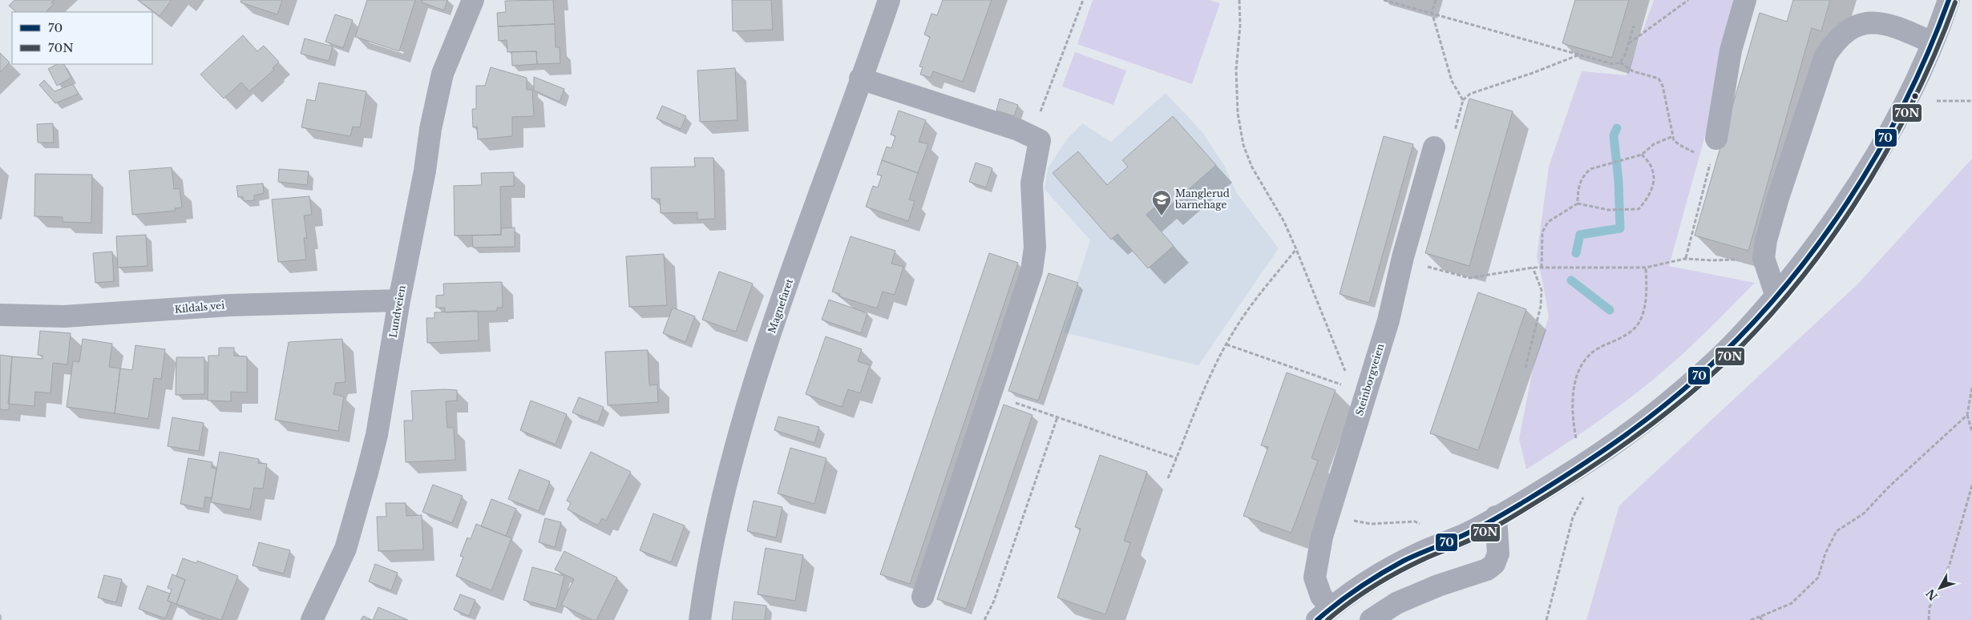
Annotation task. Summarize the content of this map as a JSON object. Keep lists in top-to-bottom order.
{
  "streets": {
    "street": [
      "Magnefaret",
      "Kildals vei",
      "Lundveien",
      "Steinborgveien"
    ]
  },
  "crossings": [
    ["Kildals vei", "Lundveien"]
  ],
  "places": {
    "school or university": ["Manglerud barnehage"]
  },
  "lines": ["transit line 70", "transit line 70N"],
  "legend": ["70", "70N"],
  "north": "bottom left"
}
